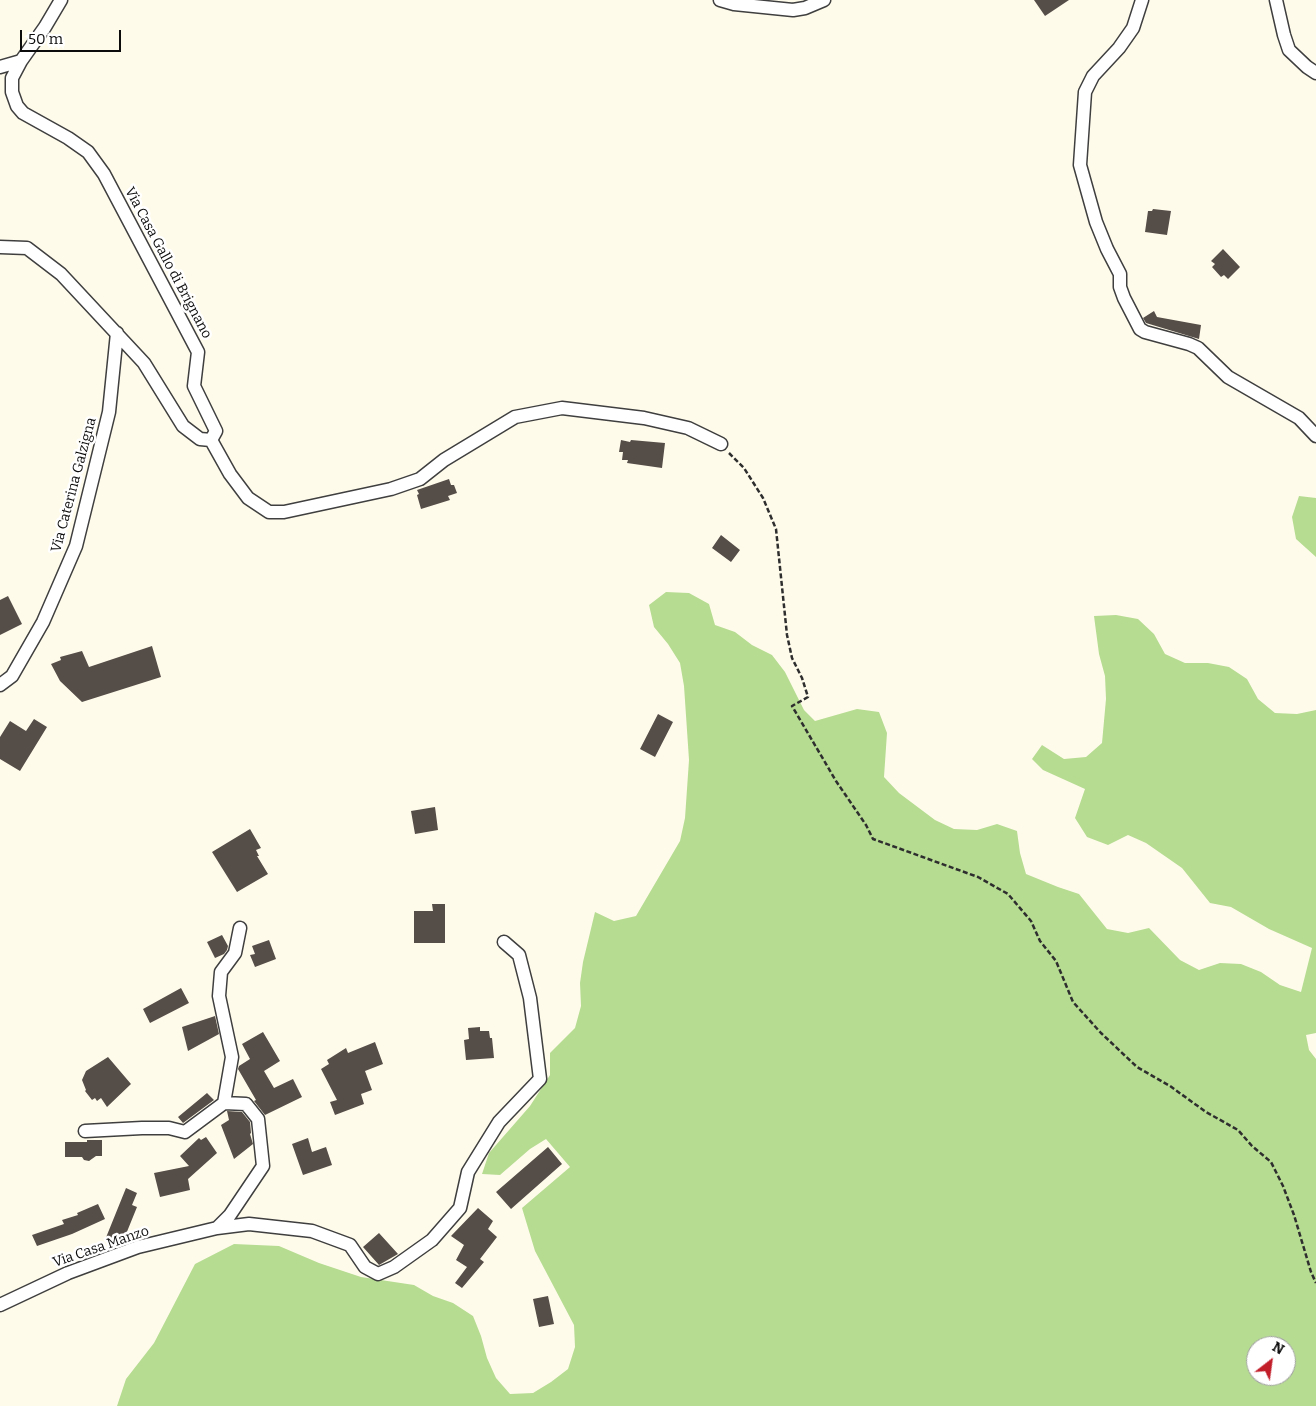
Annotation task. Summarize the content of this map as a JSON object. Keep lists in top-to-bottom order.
{
  "streets": {
    "street": ["Via Casa Gallo di Brignano", "Via Caterina Galzigna", "Via Casa Manzo"]
  },
  "scale_bar": "50 m",
  "north": "top right"
}
